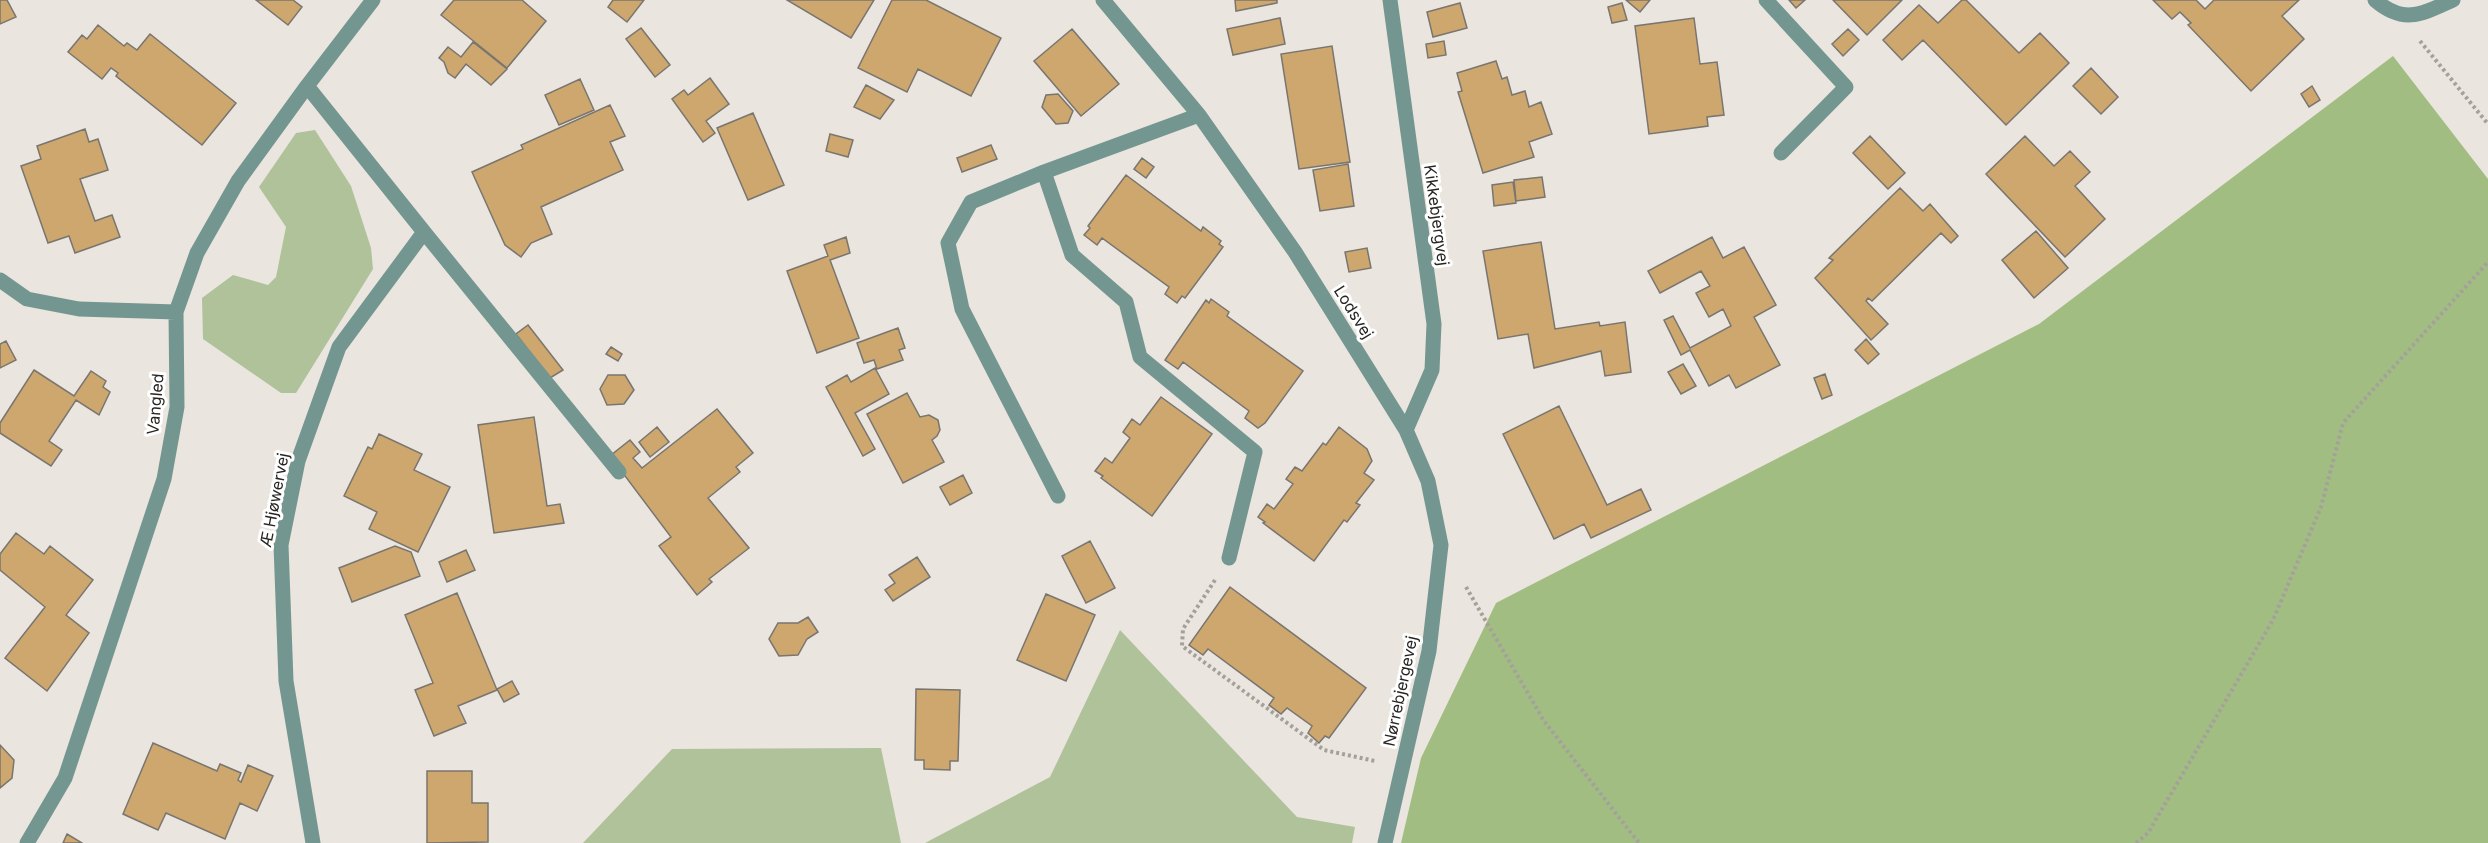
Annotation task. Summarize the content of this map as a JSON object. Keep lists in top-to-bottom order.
{
  "streets": {
    "street": [
      "Kikkebjergvej",
      "Lodsvej",
      "Vangled",
      "Æ Hjøwervej",
      "Nørrebjergevej"
    ]
  },
  "crossings": [
    ["Kikkebjergvej", "Lodsvej"],
    ["Lodsvej", "Nørrebjergevej"]
  ]
}
